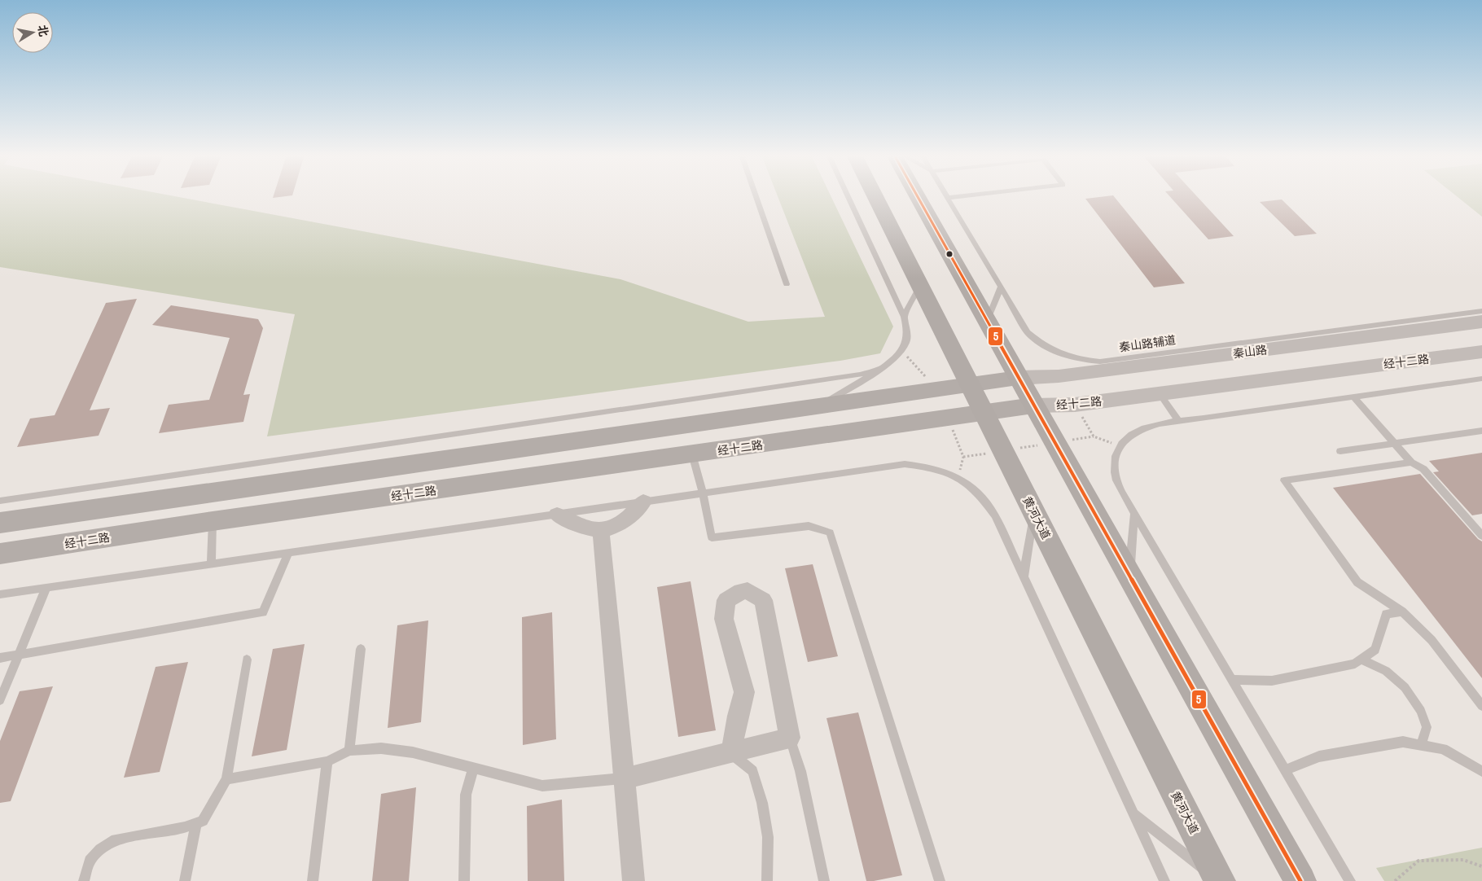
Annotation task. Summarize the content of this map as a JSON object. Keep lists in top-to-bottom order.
{
  "streets": {
    "main road": ["经十二路", "黄河大道"],
    "street": ["秦山路"],
    "lane": ["秦山路辅道"]
  },
  "crossings": [
    ["经十二路", "黄河大道"]
  ],
  "lines": ["transit line 5"],
  "north": "right"
}
